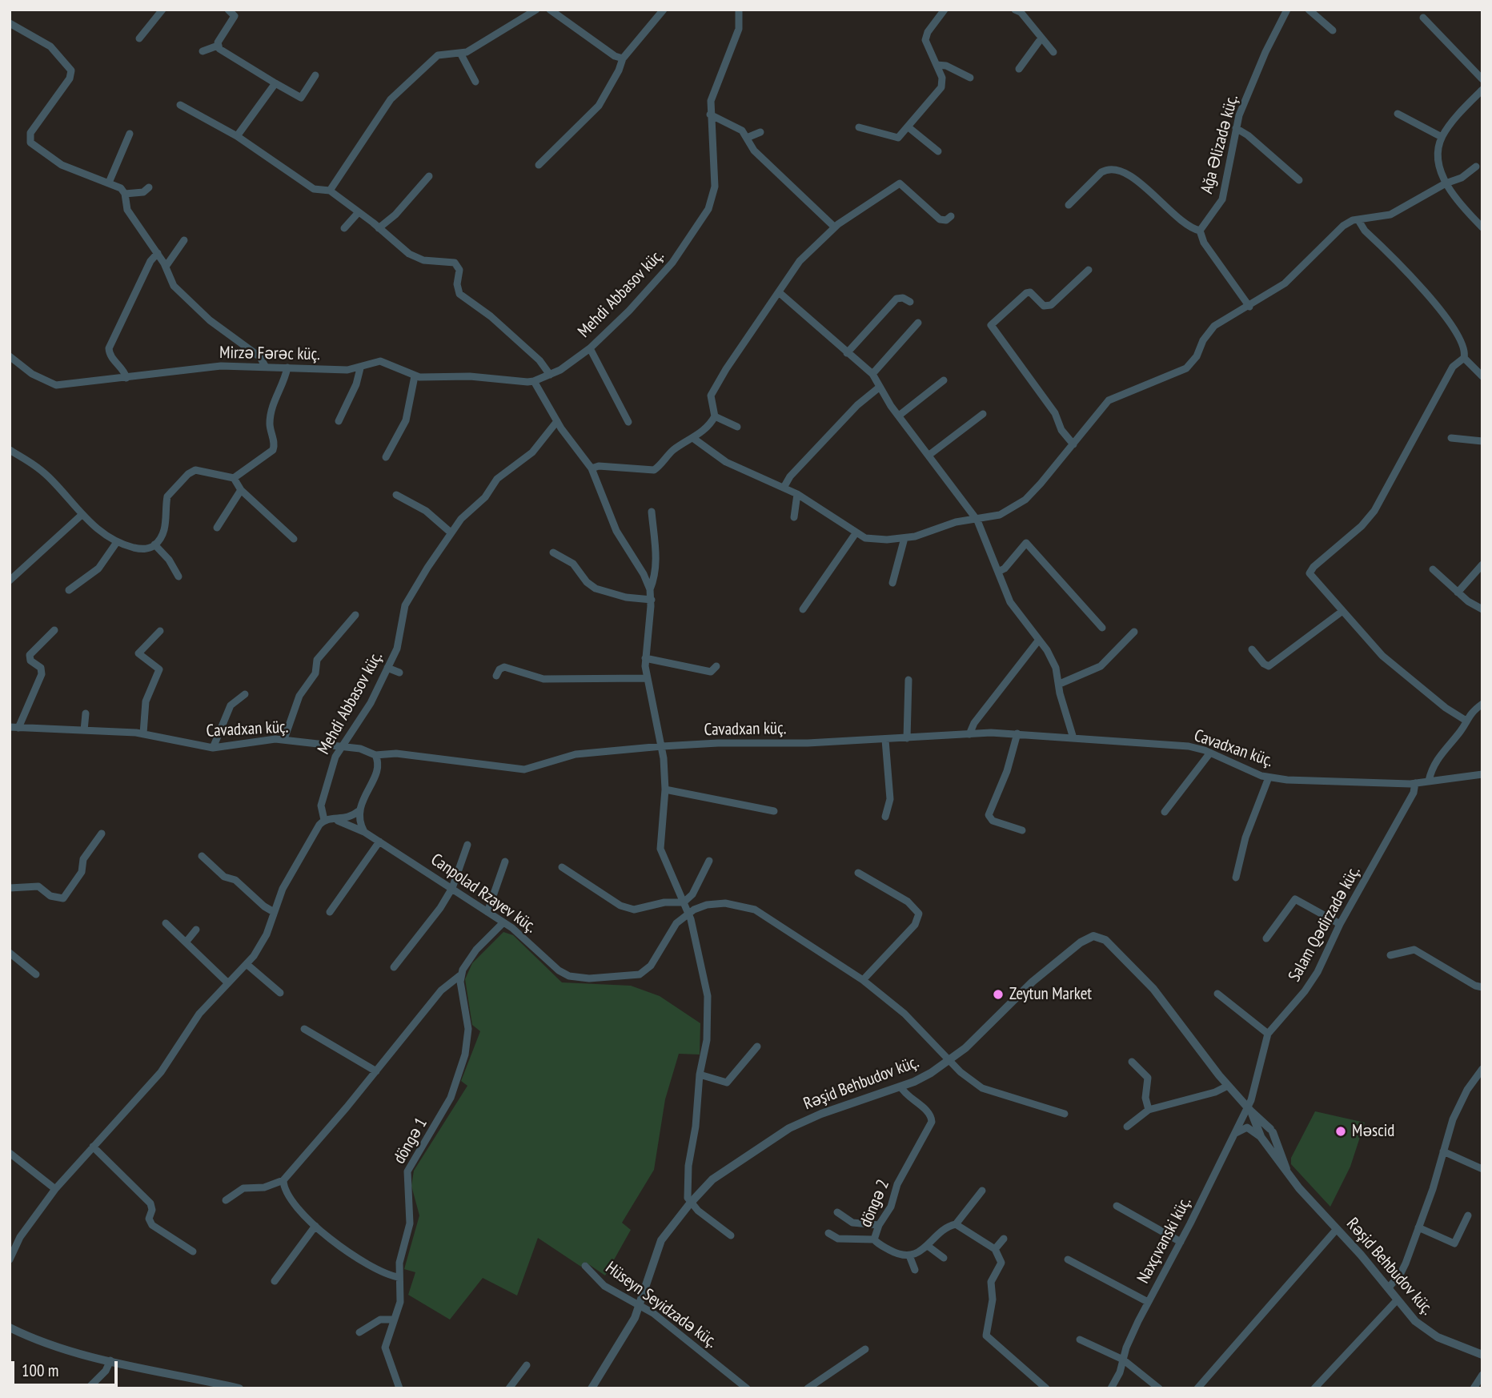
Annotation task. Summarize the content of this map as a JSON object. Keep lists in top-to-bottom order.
{
  "streets": {
    "street": [
      "Ağa Əlizadə küç.",
      "Mehdi Abbasov küç.",
      "Mirzə Fərəc küç.",
      "Cavadxan küç.",
      "Canpolad Rzayev küç.",
      "Salam Qədirzadə küç.",
      "Rəşid Behbudov küç.",
      "döngə 1",
      "döngə 2",
      "Naxçıvanski küç.",
      "Hüseyn Seyidzadə küç."
    ]
  },
  "crossings": [
    ["Mehdi Abbasov küç.", "Mirzə Fərəc küç."],
    ["Mehdi Abbasov küç.", "Cavadxan küç."],
    ["Cavadxan küç.", "Salam Qədirzadə küç."],
    ["Canpolad Rzayev küç.", "Rəşid Behbudov küç."],
    ["Salam Qədirzadə küç.", "Rəşid Behbudov küç."],
    ["Salam Qədirzadə küç.", "Naxçıvanski küç."],
    ["Rəşid Behbudov küç.", "döngə 2"],
    ["Rəşid Behbudov küç.", "Naxçıvanski küç."],
    ["Rəşid Behbudov küç.", "Hüseyn Seyidzadə küç."]
  ],
  "places": ["Zeytun Market", "Məscid"],
  "scale_bar": "100 m"
}
